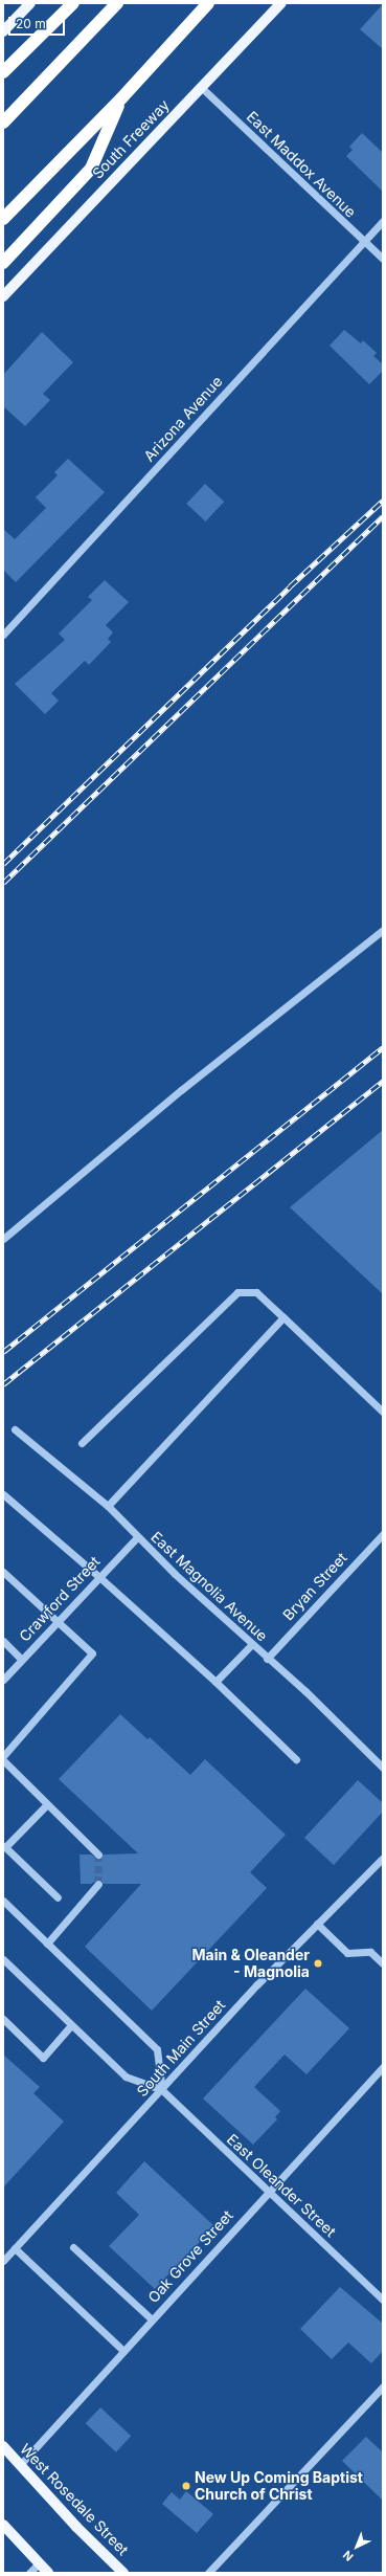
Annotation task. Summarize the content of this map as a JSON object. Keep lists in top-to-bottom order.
{
  "streets": {
    "main road": ["South Freeway", "West Rosedale Street"],
    "street": [
      "East Maddox Avenue",
      "Arizona Avenue",
      "East Magnolia Avenue",
      "Bryan Street",
      "Crawford Street",
      "South Main Street",
      "East Oleander Street",
      "Oak Grove Street"
    ]
  },
  "crossings": [
    ["South Freeway", "East Maddox Avenue"],
    ["East Maddox Avenue", "Arizona Avenue"],
    ["East Magnolia Avenue", "Bryan Street"],
    ["East Magnolia Avenue", "Crawford Street"],
    ["South Main Street", "East Oleander Street"],
    ["East Oleander Street", "Oak Grove Street"],
    ["Oak Grove Street", "West Rosedale Street"]
  ],
  "places": ["Main & Oleander - Magnolia", "New Up Coming Baptist Church of Christ"],
  "scale_bar": "20 m",
  "north": "bottom left"
}
